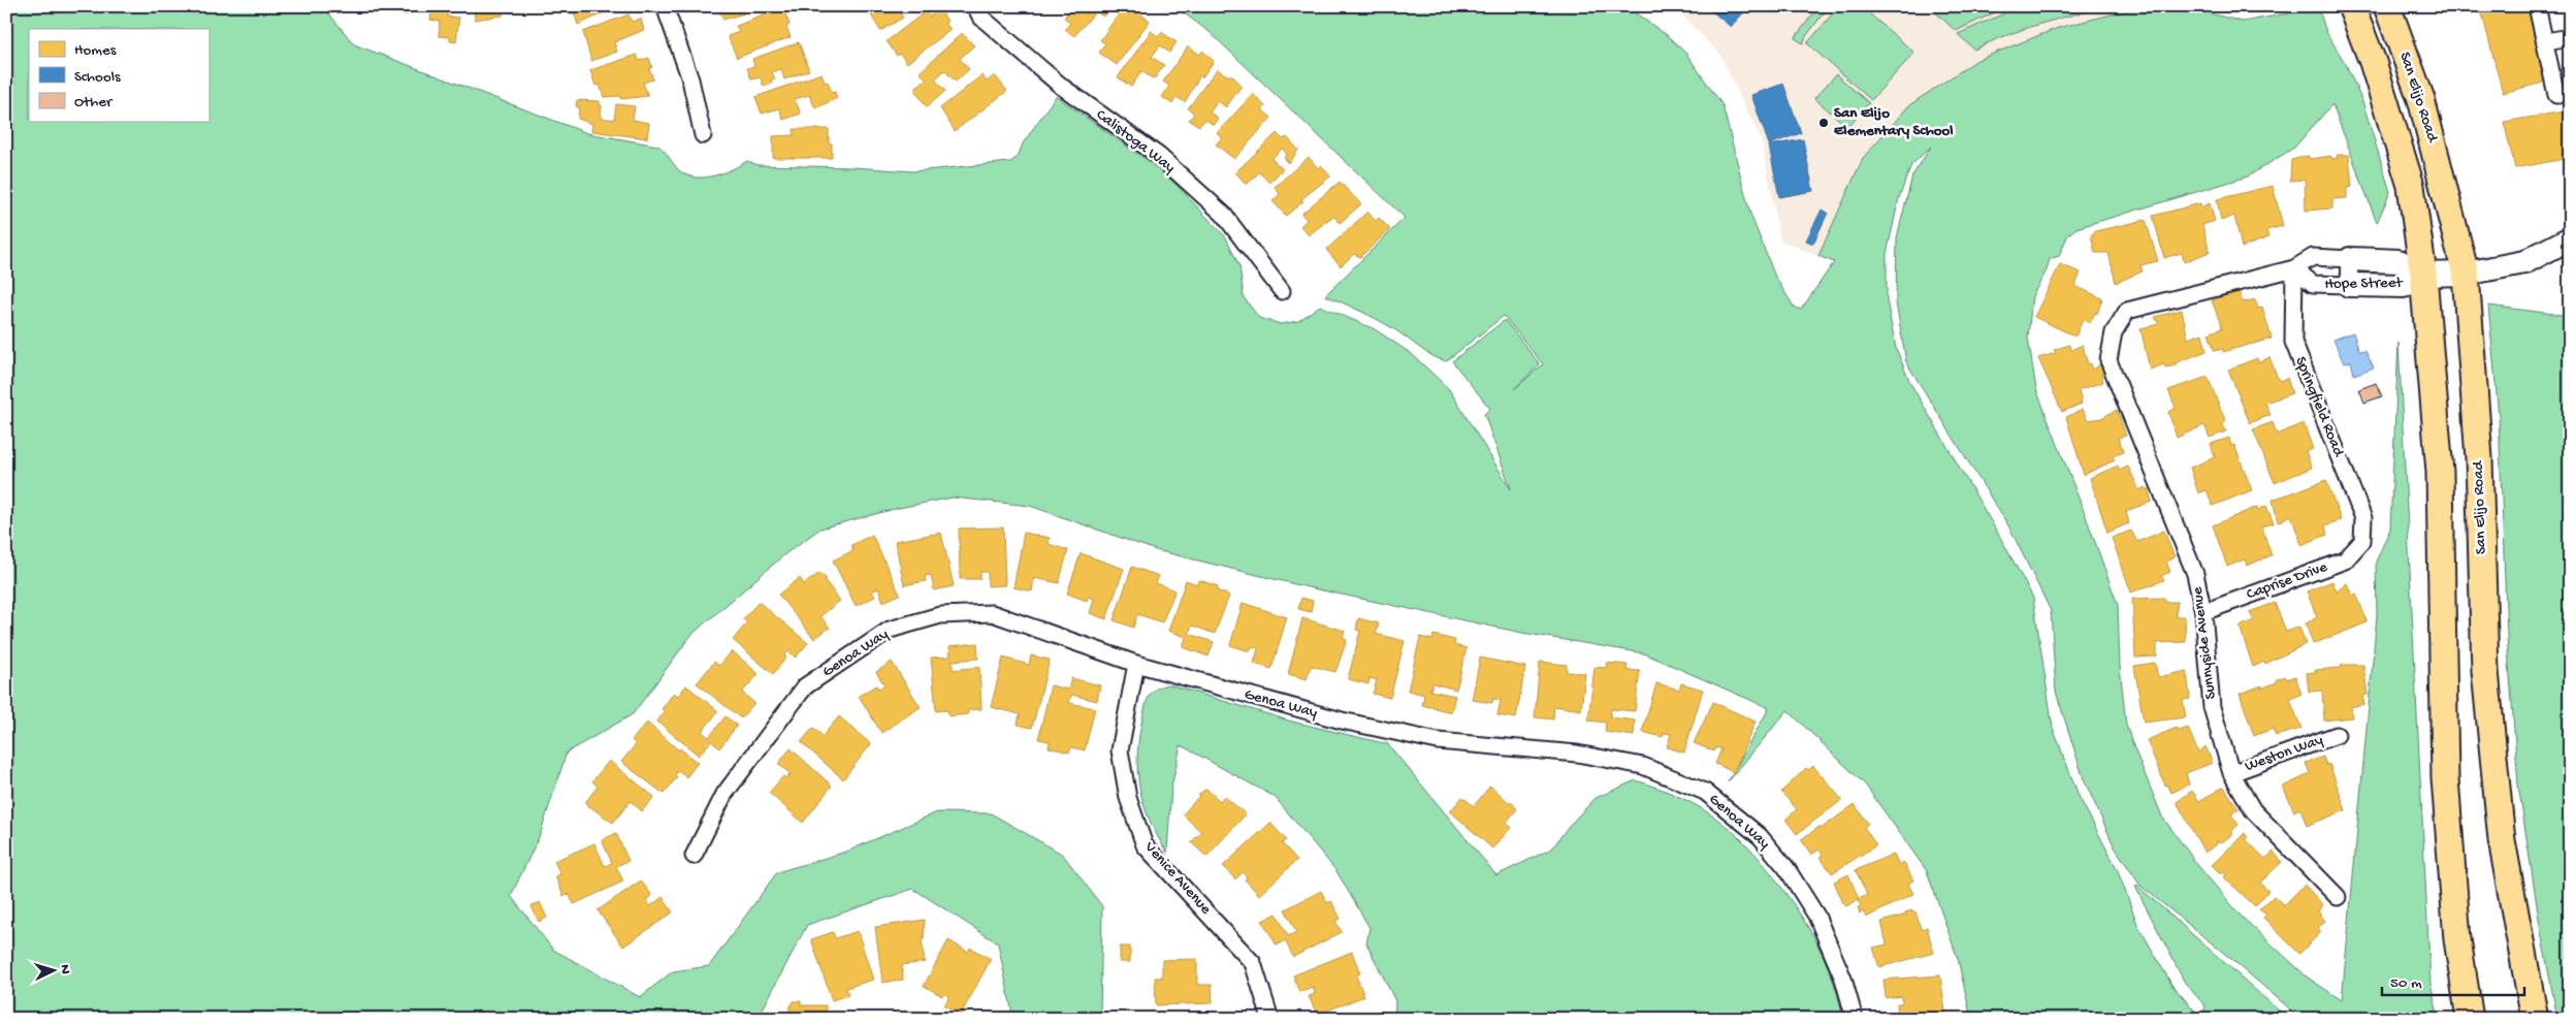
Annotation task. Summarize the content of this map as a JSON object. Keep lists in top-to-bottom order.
{
  "streets": {
    "main road": ["San Elijo Road"],
    "street": [
      "Calistoga Way",
      "Hope Street",
      "Springfield Road",
      "Caprise Drive",
      "Sunnyside Avenue",
      "Genoa Way",
      "Weston Way",
      "Venice Avenue"
    ]
  },
  "crossings": [
    ["San Elijo Road", "Hope Street"],
    ["Hope Street", "Springfield Road"],
    ["Hope Street", "Sunnyside Avenue"],
    ["Springfield Road", "Caprise Drive"],
    ["Caprise Drive", "Sunnyside Avenue"],
    ["Sunnyside Avenue", "Weston Way"],
    ["Genoa Way", "Venice Avenue"]
  ],
  "places": ["San Elijo Elementary School"],
  "legend": ["Homes", "Schools", "Other"],
  "scale_bar": "50 m",
  "north": "right"
}
